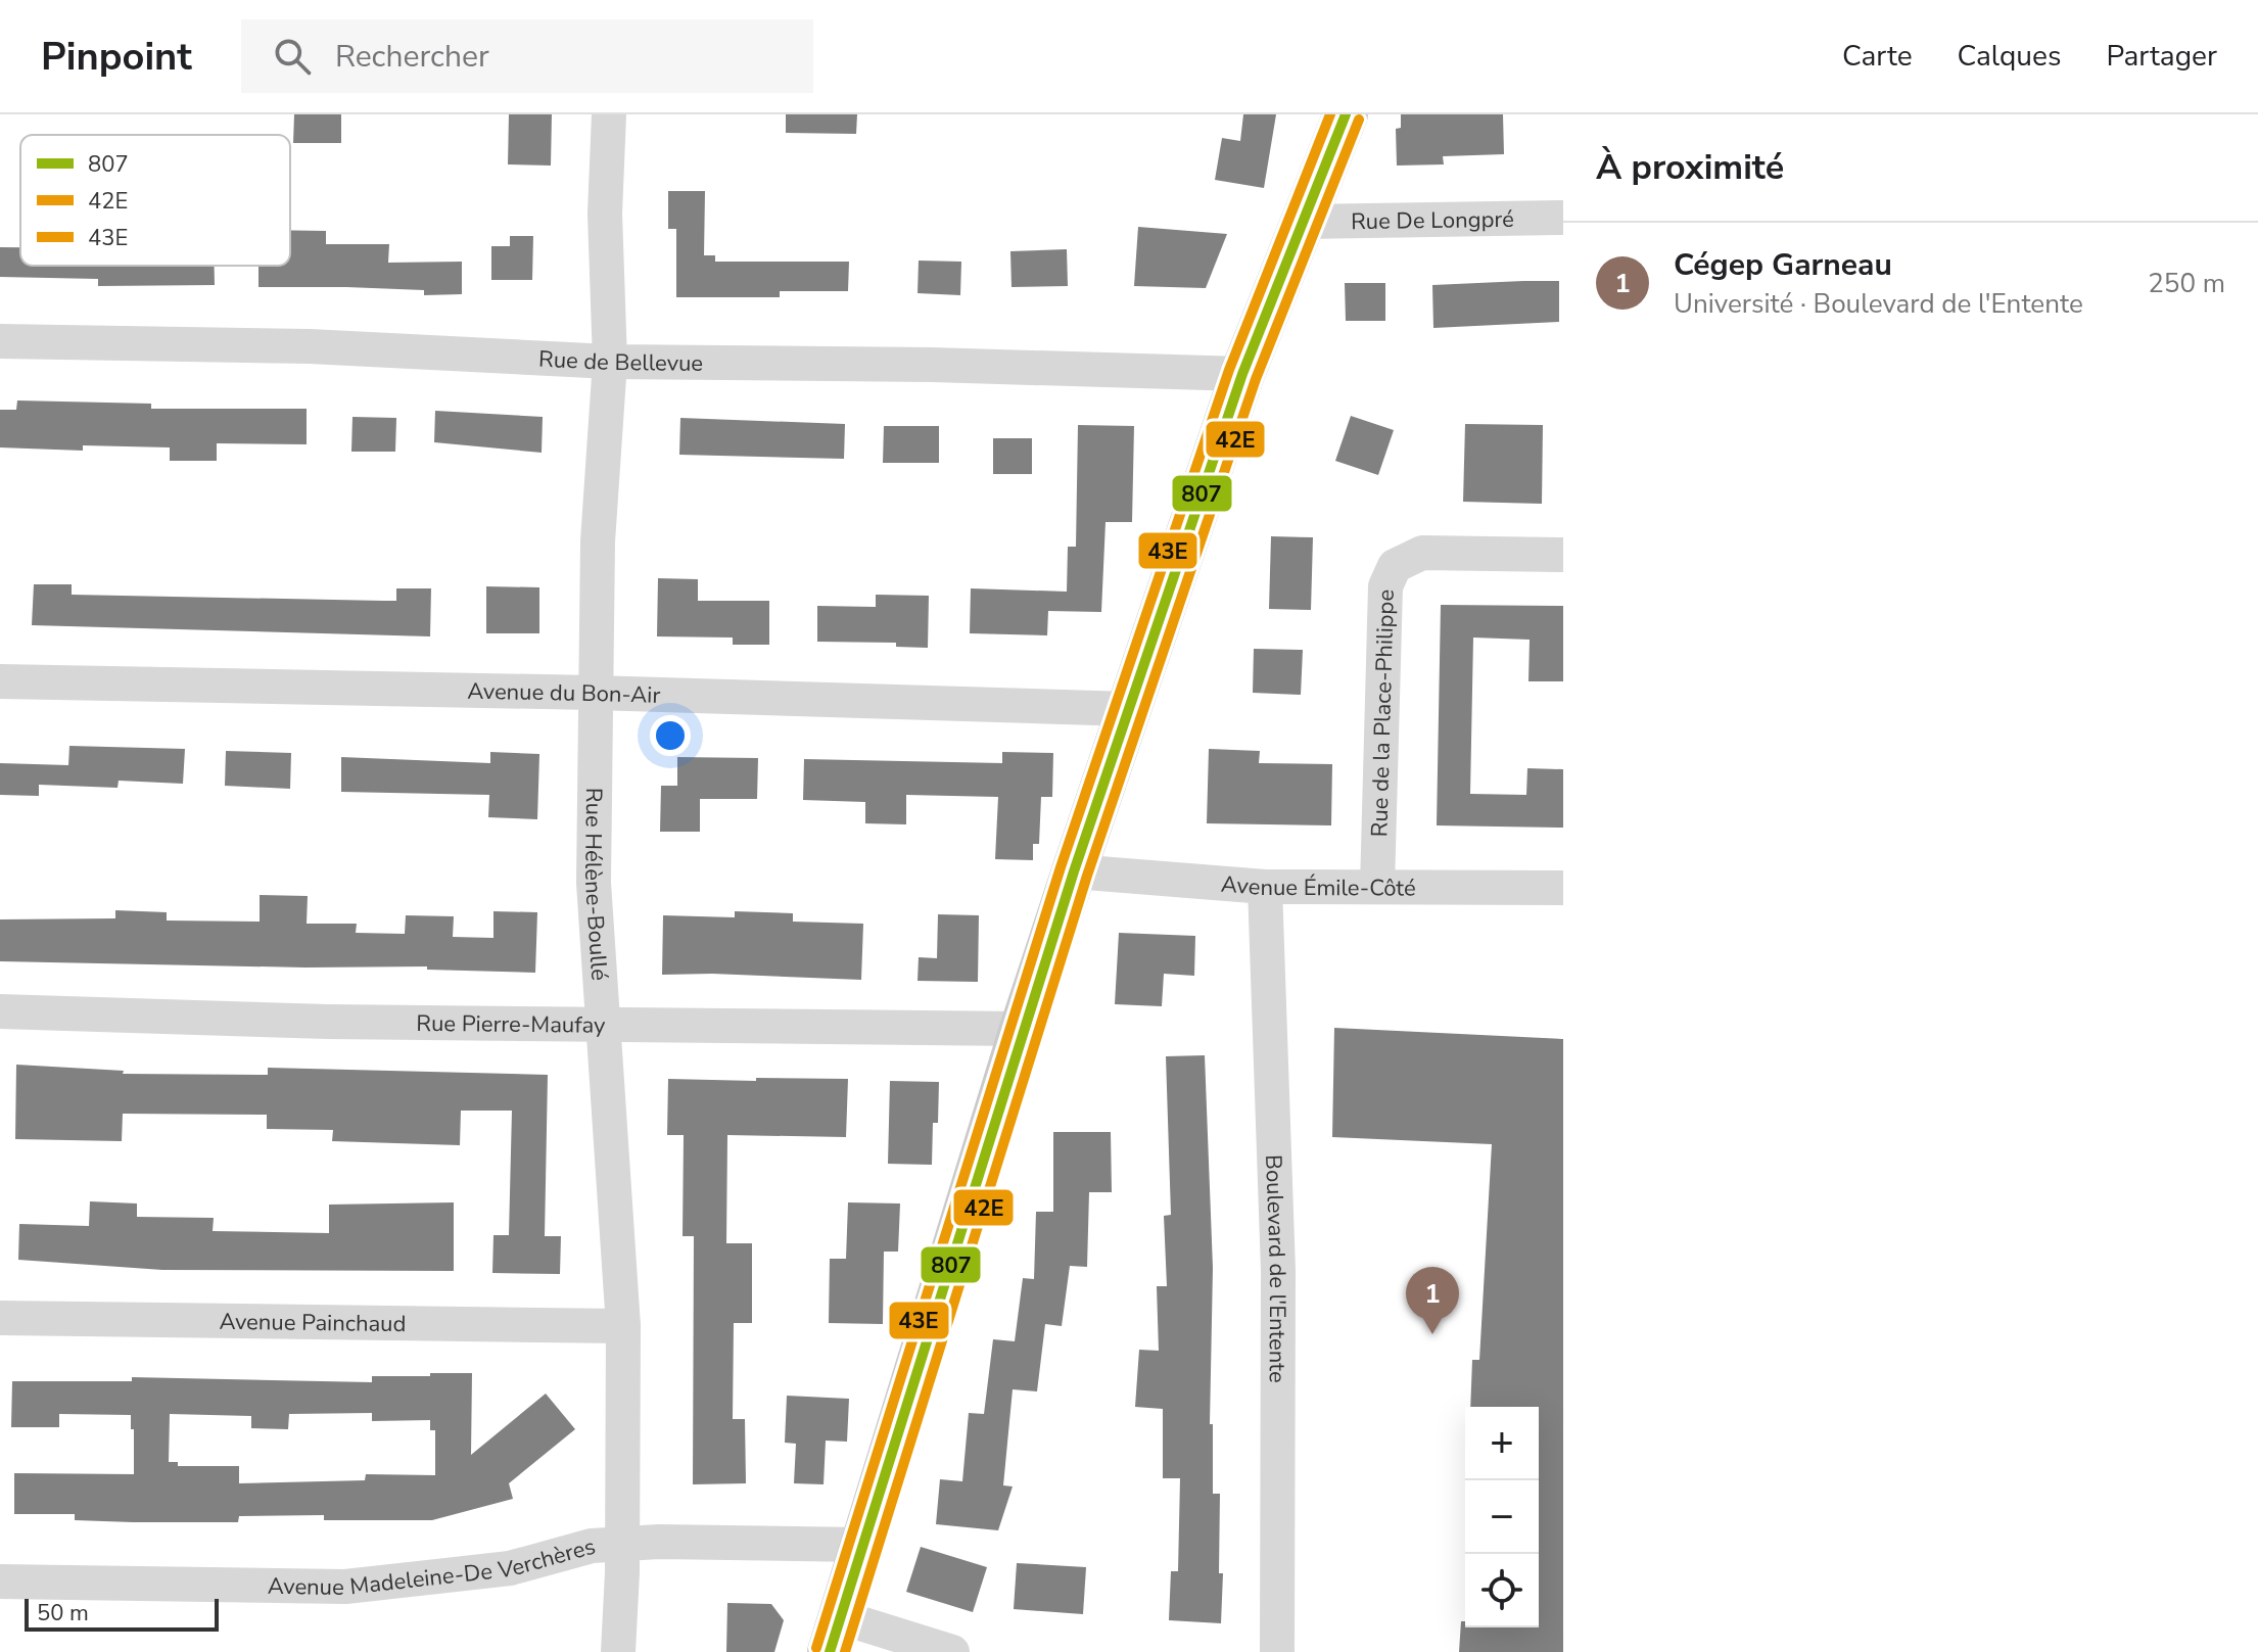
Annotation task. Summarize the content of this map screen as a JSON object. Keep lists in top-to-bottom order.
{
  "streets": {
    "street": [
      "Rue De Longpré",
      "Rue de Bellevue",
      "Avenue du Bon-Air",
      "Rue de la Place-Philippe",
      "Rue Hélène-Boullé",
      "Avenue Émile-Côté",
      "Rue Pierre-Maufay",
      "Boulevard de l'Entente",
      "Avenue Painchaud",
      "Avenue Madeleine-De Verchères"
    ]
  },
  "crossings": [
    ["Rue de Bellevue", "Rue Hélène-Boullé"],
    ["Avenue du Bon-Air", "Rue Hélène-Boullé"],
    ["Rue de la Place-Philippe", "Avenue Émile-Côté"],
    ["Rue Hélène-Boullé", "Rue Pierre-Maufay"],
    ["Rue Hélène-Boullé", "Avenue Painchaud"],
    ["Rue Hélène-Boullé", "Avenue Madeleine-De Verchères"],
    ["Avenue Émile-Côté", "Boulevard de l'Entente"]
  ],
  "lines": ["transit line 807", "transit line 43E", "transit line 42E"],
  "legend": ["807", "42E", "43E"],
  "scale_bar": "50 m",
  "page": {
    "header": "Pinpoint",
    "search": "Rechercher",
    "nav": ["Carte", "Calques", "Partager"],
    "heading": "À proximité",
    "list": [
      {
        "mark": "1",
        "name": "Cégep Garneau",
        "note": "Université · Boulevard de l'Entente",
        "value": "250 m"
      }
    ],
    "pins": "1",
    "map_buttons": ["+", "−"],
    "scale": "50 m"
  }
}
